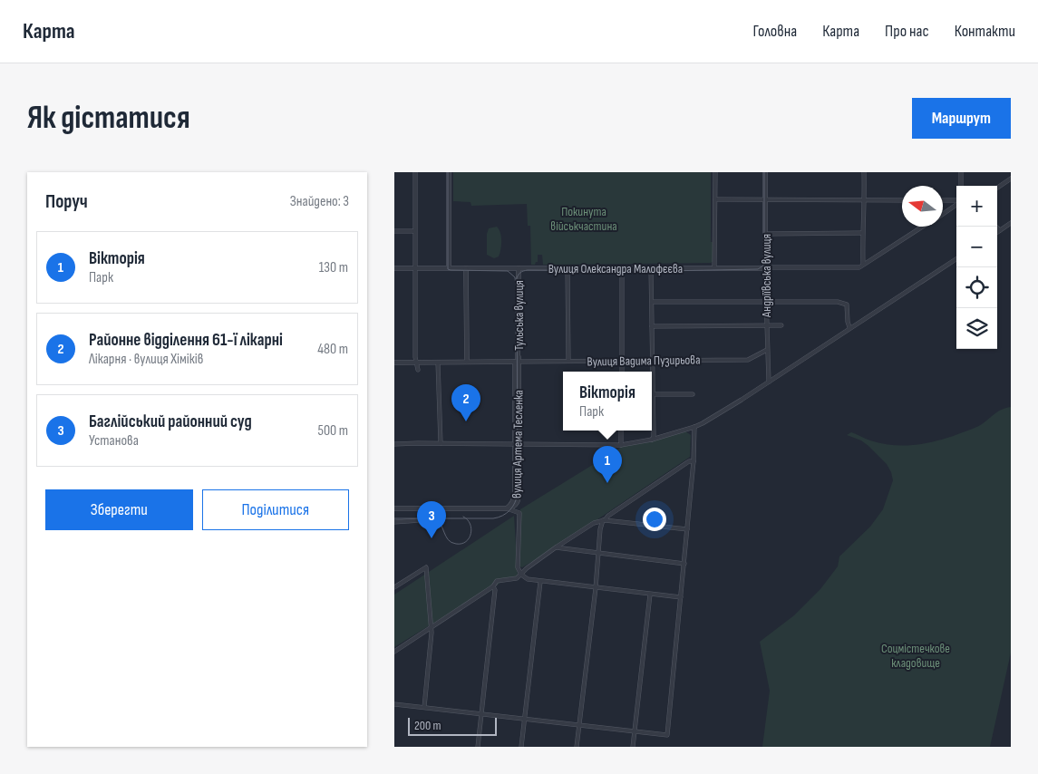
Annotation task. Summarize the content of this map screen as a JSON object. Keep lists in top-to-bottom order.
{
  "streets": {
    "street": [
      "Вулиця Олександра Малофєєва",
      "Андріївська вулиця",
      "Тульська вулиця",
      "Вулиця Вадима Пузирьова",
      "вулиця Артема Тесленка"
    ]
  },
  "crossings": [
    ["Вулиця Олександра Малофєєва", "Андріївська вулиця"],
    ["Вулиця Олександра Малофєєва", "Тульська вулиця"],
    ["Андріївська вулиця", "Вулиця Вадима Пузирьова"],
    ["Тульська вулиця", "Вулиця Вадима Пузирьова"],
    ["Тульська вулиця", "вулиця Артема Тесленка"],
    ["Вулиця Вадима Пузирьова", "вулиця Артема Тесленка"]
  ],
  "parks": ["Покинута військчастина", "Соцмістечкове кладовище"],
  "scale_bar": "200 m",
  "north": "left",
  "page": {
    "header": "Карта",
    "nav": [
      "Головна",
      "Карта",
      "Про нас",
      "Контакти"
    ],
    "buttons": [
      "Маршрут",
      ["Зберегти", "Поділитися"]
    ],
    "title": "Як дістатися",
    "heading": ["Поруч", "Знайдено: 3"],
    "map_buttons": ["+", "−"],
    "list": [
      {
        "mark": "1",
        "name": "Вікторія",
        "note": "Парк",
        "value": "130 m"
      },
      {
        "mark": "2",
        "name": "Районне відділення 61-ї лікарні",
        "note": "Лікарня · вулиця Хіміків",
        "value": "480 m"
      },
      {
        "mark": "3",
        "name": "Баглійський районний суд",
        "note": "Установа",
        "value": "500 m"
      }
    ],
    "popup": ["Вікторія", "Парк"],
    "pins": ["2", "1", "3"],
    "scale": "200 m"
  }
}
